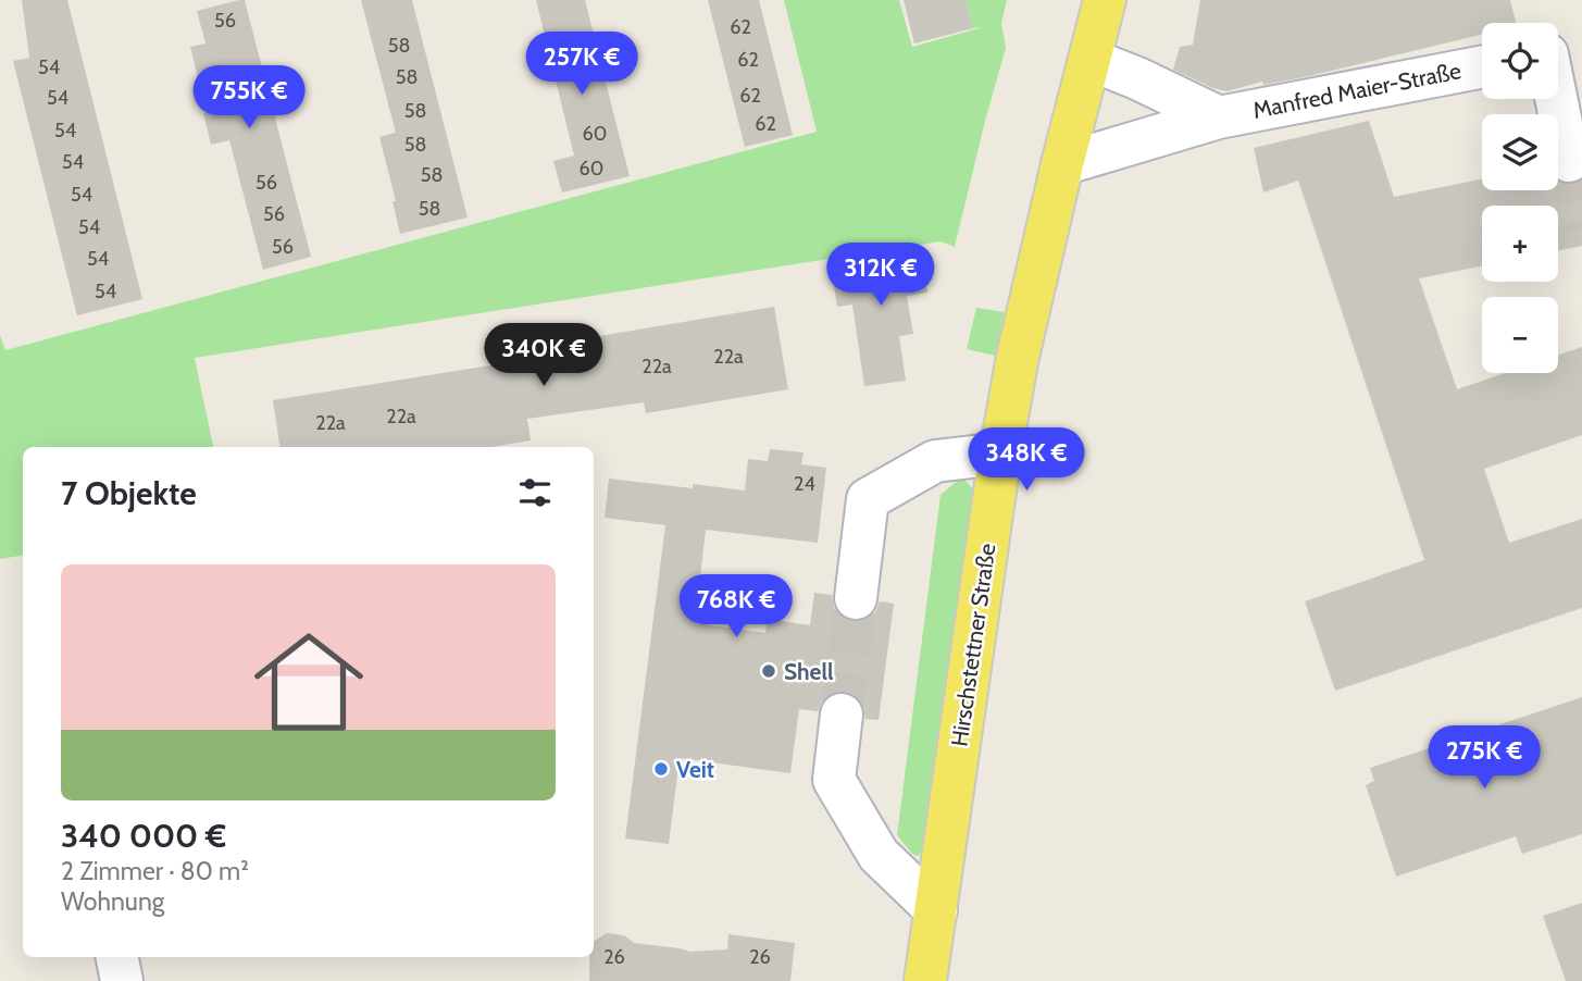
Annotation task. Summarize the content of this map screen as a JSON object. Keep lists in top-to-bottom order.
{
  "streets": {
    "main road": ["Hirschstettner Straße"],
    "lane": ["Manfred Maier-Straße"]
  },
  "crossings": [
    ["Manfred Maier-Straße", "Hirschstettner Straße"]
  ],
  "places": ["Shell", "Veit"],
  "house_numbers": [
    "56",
    "62",
    "58",
    "62",
    "54",
    "58",
    "62",
    "54",
    "58",
    "62",
    "54",
    "60",
    "58",
    "54",
    "60",
    "58",
    "56",
    "54",
    "58",
    "56",
    "54",
    "56",
    "54",
    "54",
    "22a",
    "22a",
    "22a",
    "22a",
    "24",
    "26",
    "26"
  ],
  "page": {
    "map_buttons": ["+", "−"],
    "price": [
      "257K €",
      "755K €",
      "312K €",
      "340K €",
      "348K €",
      "768K €",
      "275K €"
    ],
    "heading": "7 Objekte",
    "list": [
      {
        "name": "340 000 €",
        "note": "2 Zimmer · 80 m² · Wohnung"
      }
    ]
  }
}
